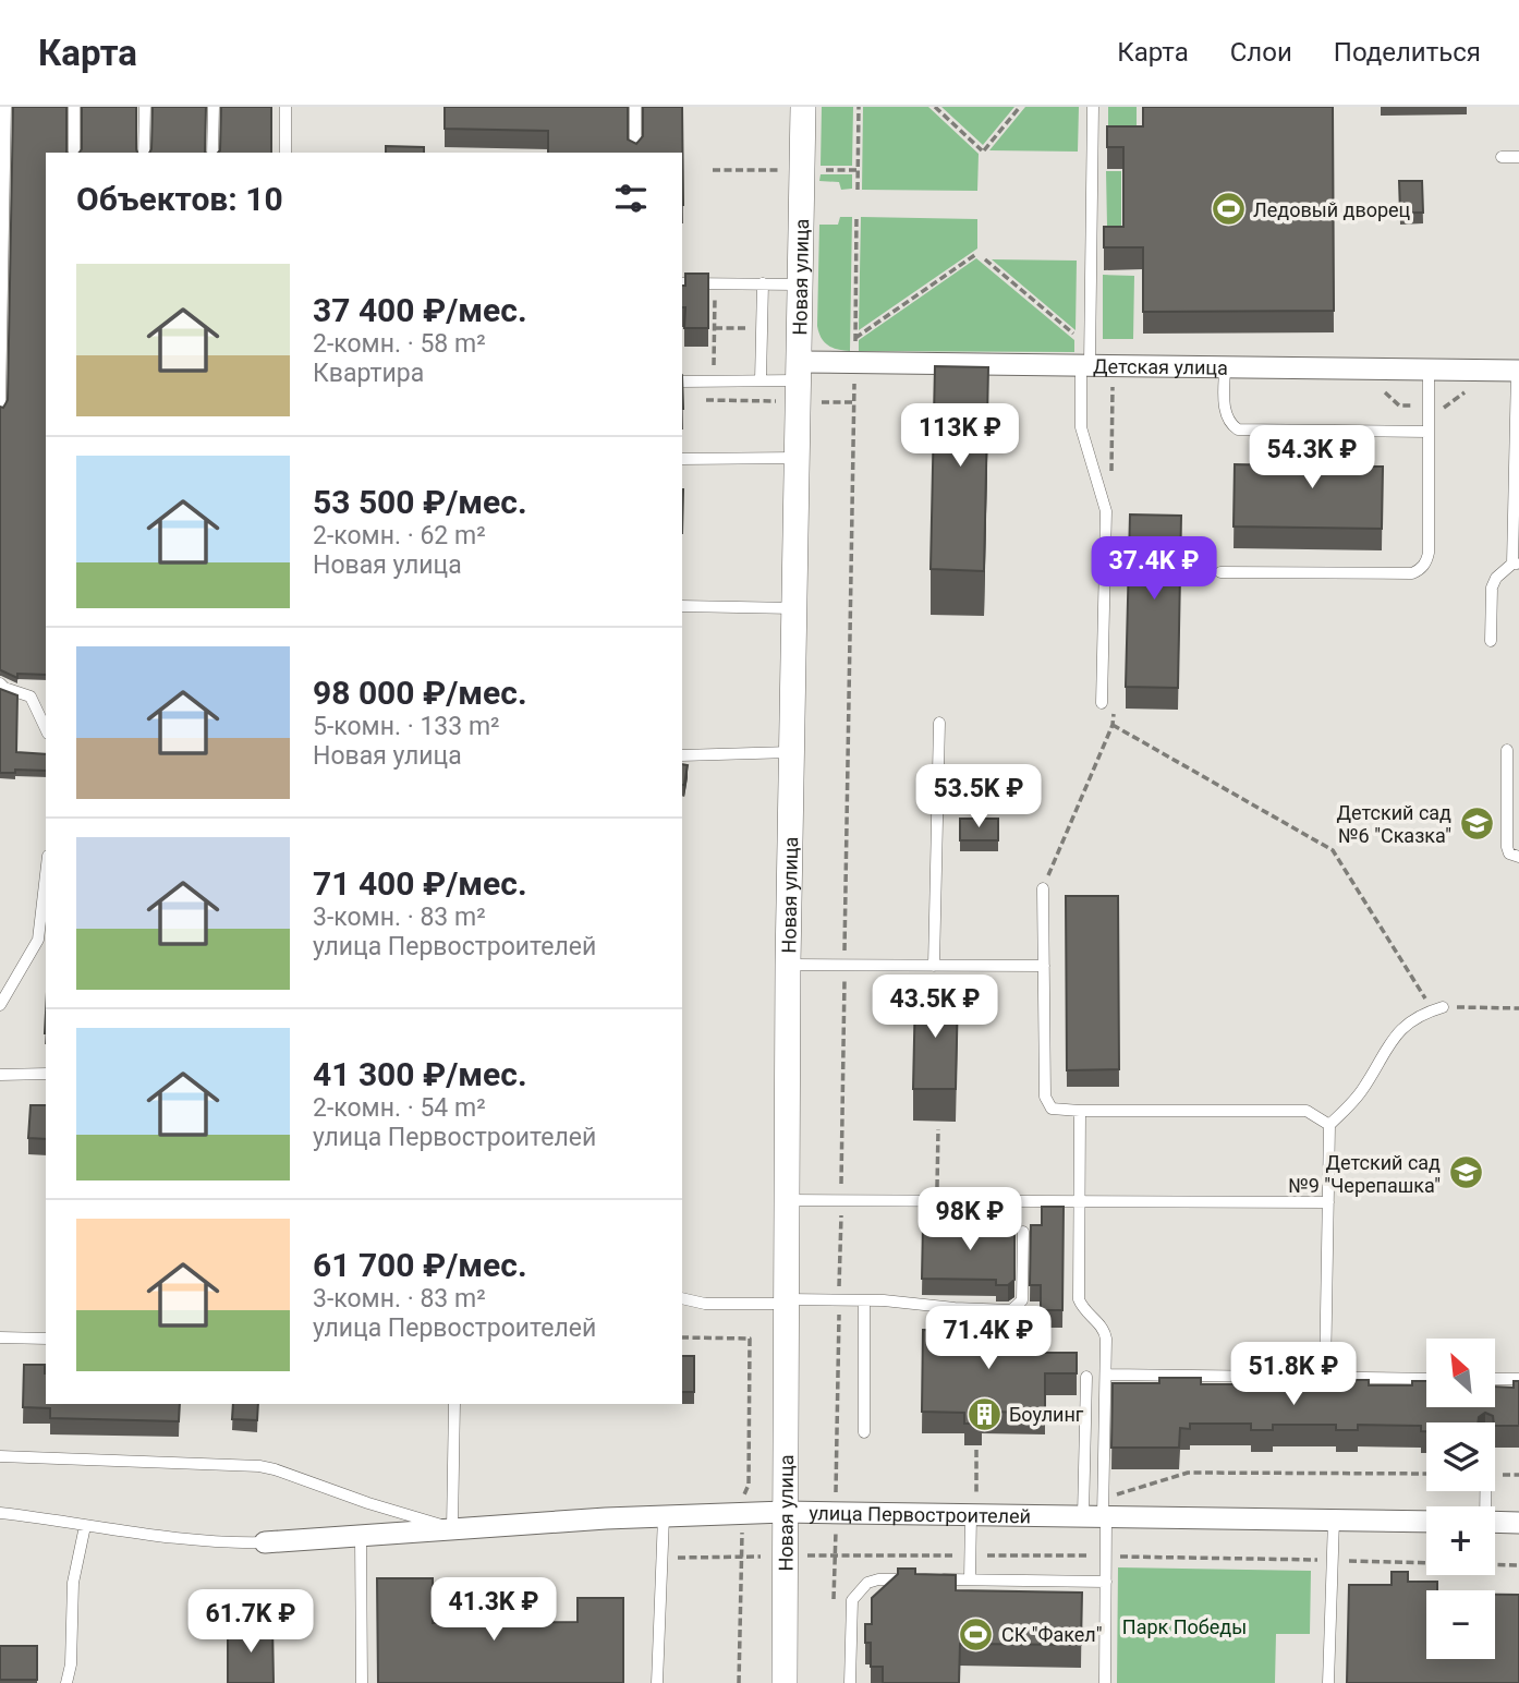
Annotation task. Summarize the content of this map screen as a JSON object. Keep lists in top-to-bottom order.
{
  "streets": {
    "street": ["Новая улица", "Детская улица", "улица Первостроителей"]
  },
  "crossings": [
    ["Новая улица", "Детская улица"],
    ["Новая улица", "улица Первостроителей"]
  ],
  "parks": ["Парк Победы"],
  "places": {
    "sports": ["Ледовый дворец", "СК \"Факел\""],
    "school or university": ["Детский сад №6 \"Сказка\"", "Детский сад №9 \"Черепашка\""],
    "building": ["Боулинг"]
  },
  "north": "top left",
  "page": {
    "header": "Карта",
    "nav": ["Карта", "Слои", "Поделиться"],
    "heading": "Объектов: 10",
    "list": [
      {
        "name": "37 400 ₽/мес.",
        "note": "2-комн. · 58 m² · Квартира"
      },
      {
        "name": "53 500 ₽/мес.",
        "note": "2-комн. · 62 m² · Новая улица"
      },
      {
        "name": "98 000 ₽/мес.",
        "note": "5-комн. · 133 m² · Новая улица"
      },
      {
        "name": "71 400 ₽/мес.",
        "note": "3-комн. · 83 m² · улица Первостроителей"
      },
      {
        "name": "41 300 ₽/мес.",
        "note": "2-комн. · 54 m² · улица Первостроителей"
      },
      {
        "name": "61 700 ₽/мес.",
        "note": "3-комн. · 83 m² · улица Первостроителей"
      }
    ],
    "price": [
      "113K ₽",
      "54.3K ₽",
      "37.4K ₽",
      "53.5K ₽",
      "43.5K ₽",
      "98K ₽",
      "71.4K ₽",
      "51.8K ₽",
      "41.3K ₽",
      "61.7K ₽"
    ],
    "map_buttons": ["+", "−"]
  }
}
